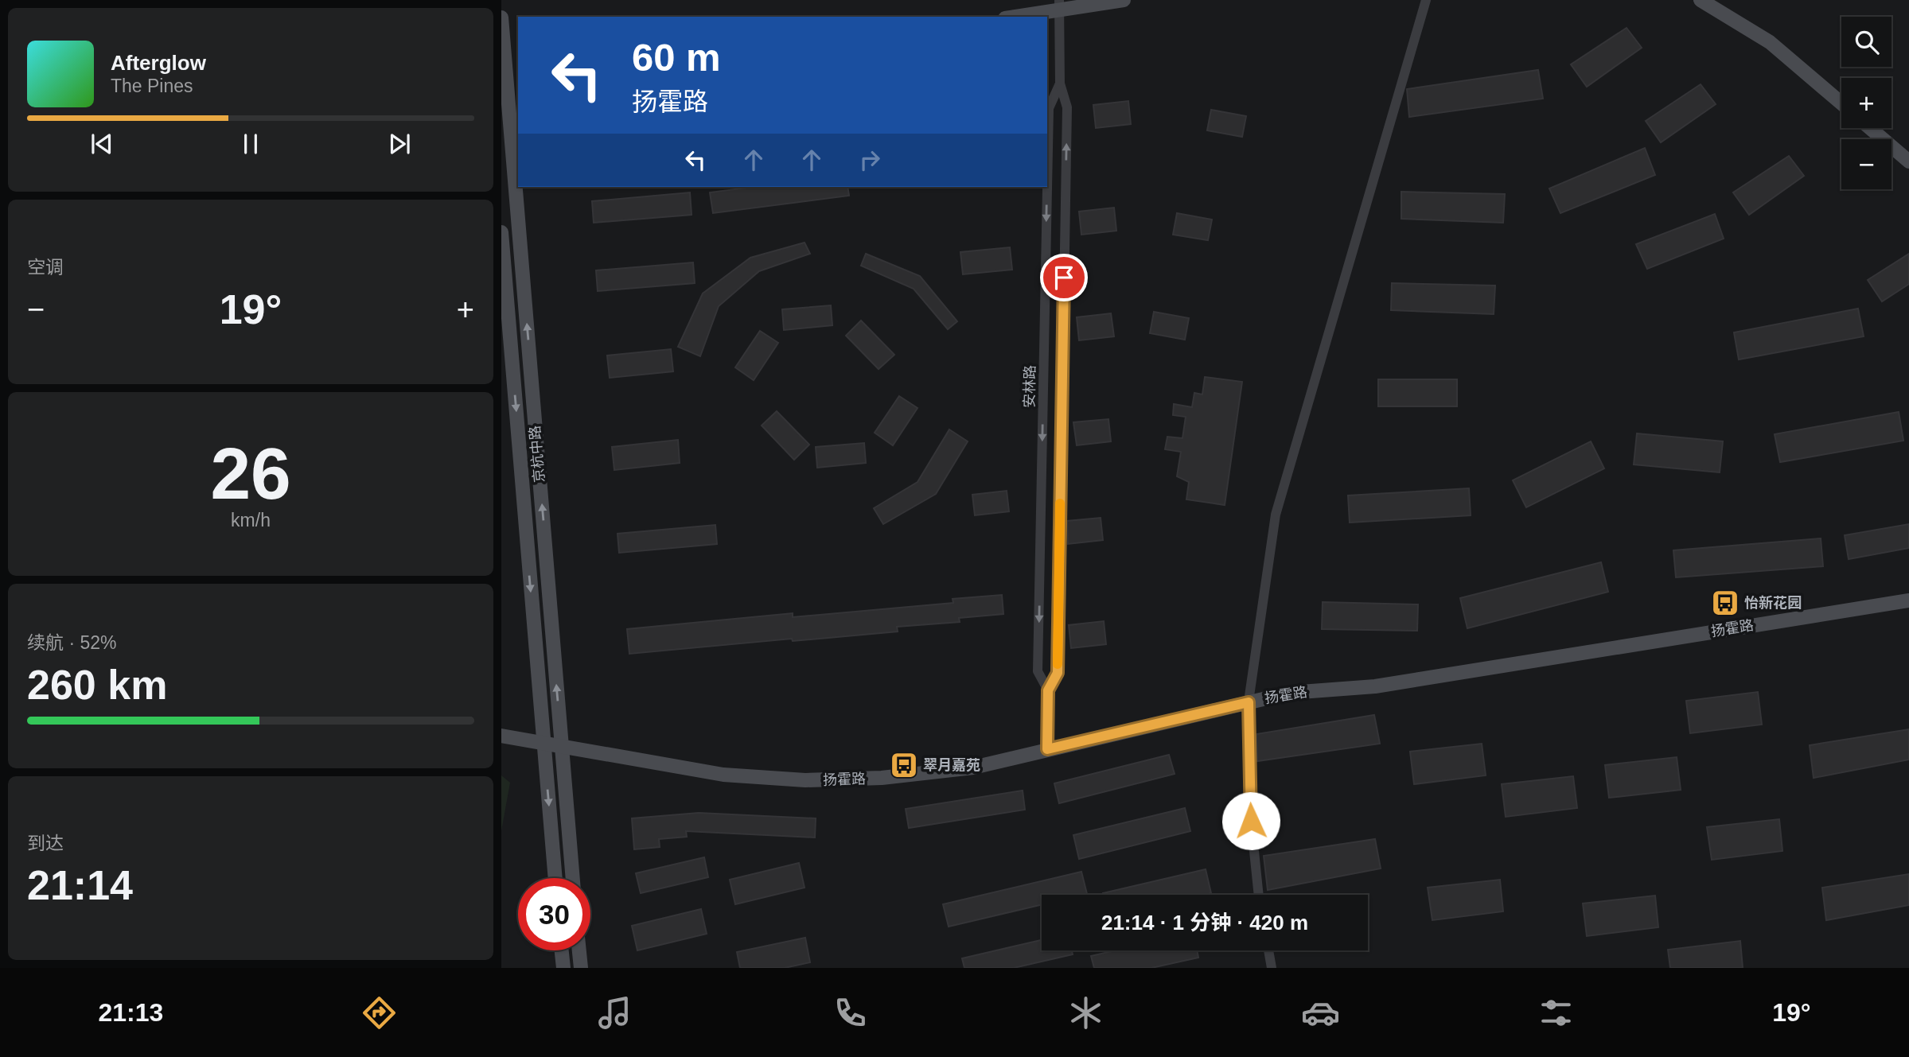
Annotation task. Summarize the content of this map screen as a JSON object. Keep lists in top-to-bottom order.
{
  "streets": {
    "street": ["安林路", "京杭中路", "扬霍路"]
  },
  "crossings": [
    ["安林路", "扬霍路"],
    ["京杭中路", "扬霍路"]
  ],
  "places": {
    "bus stop": ["怡新花园", "翠月嘉苑"]
  },
  "page": {
    "map_buttons": ["+", "−"],
    "turn": ["60 m", "扬霍路"],
    "song": ["Afterglow", "The Pines"],
    "tile": [
      "空调",
      ["26", "km/h"],
      ["续航 · 52%", "260 km"],
      ["到达", "21:14"]
    ],
    "heat": ["−", "19°", "+"],
    "limit": "30",
    "trip": "21:14 · 1 分钟 · 420 m",
    "tabs": ["21:13", "19°"]
  }
}
